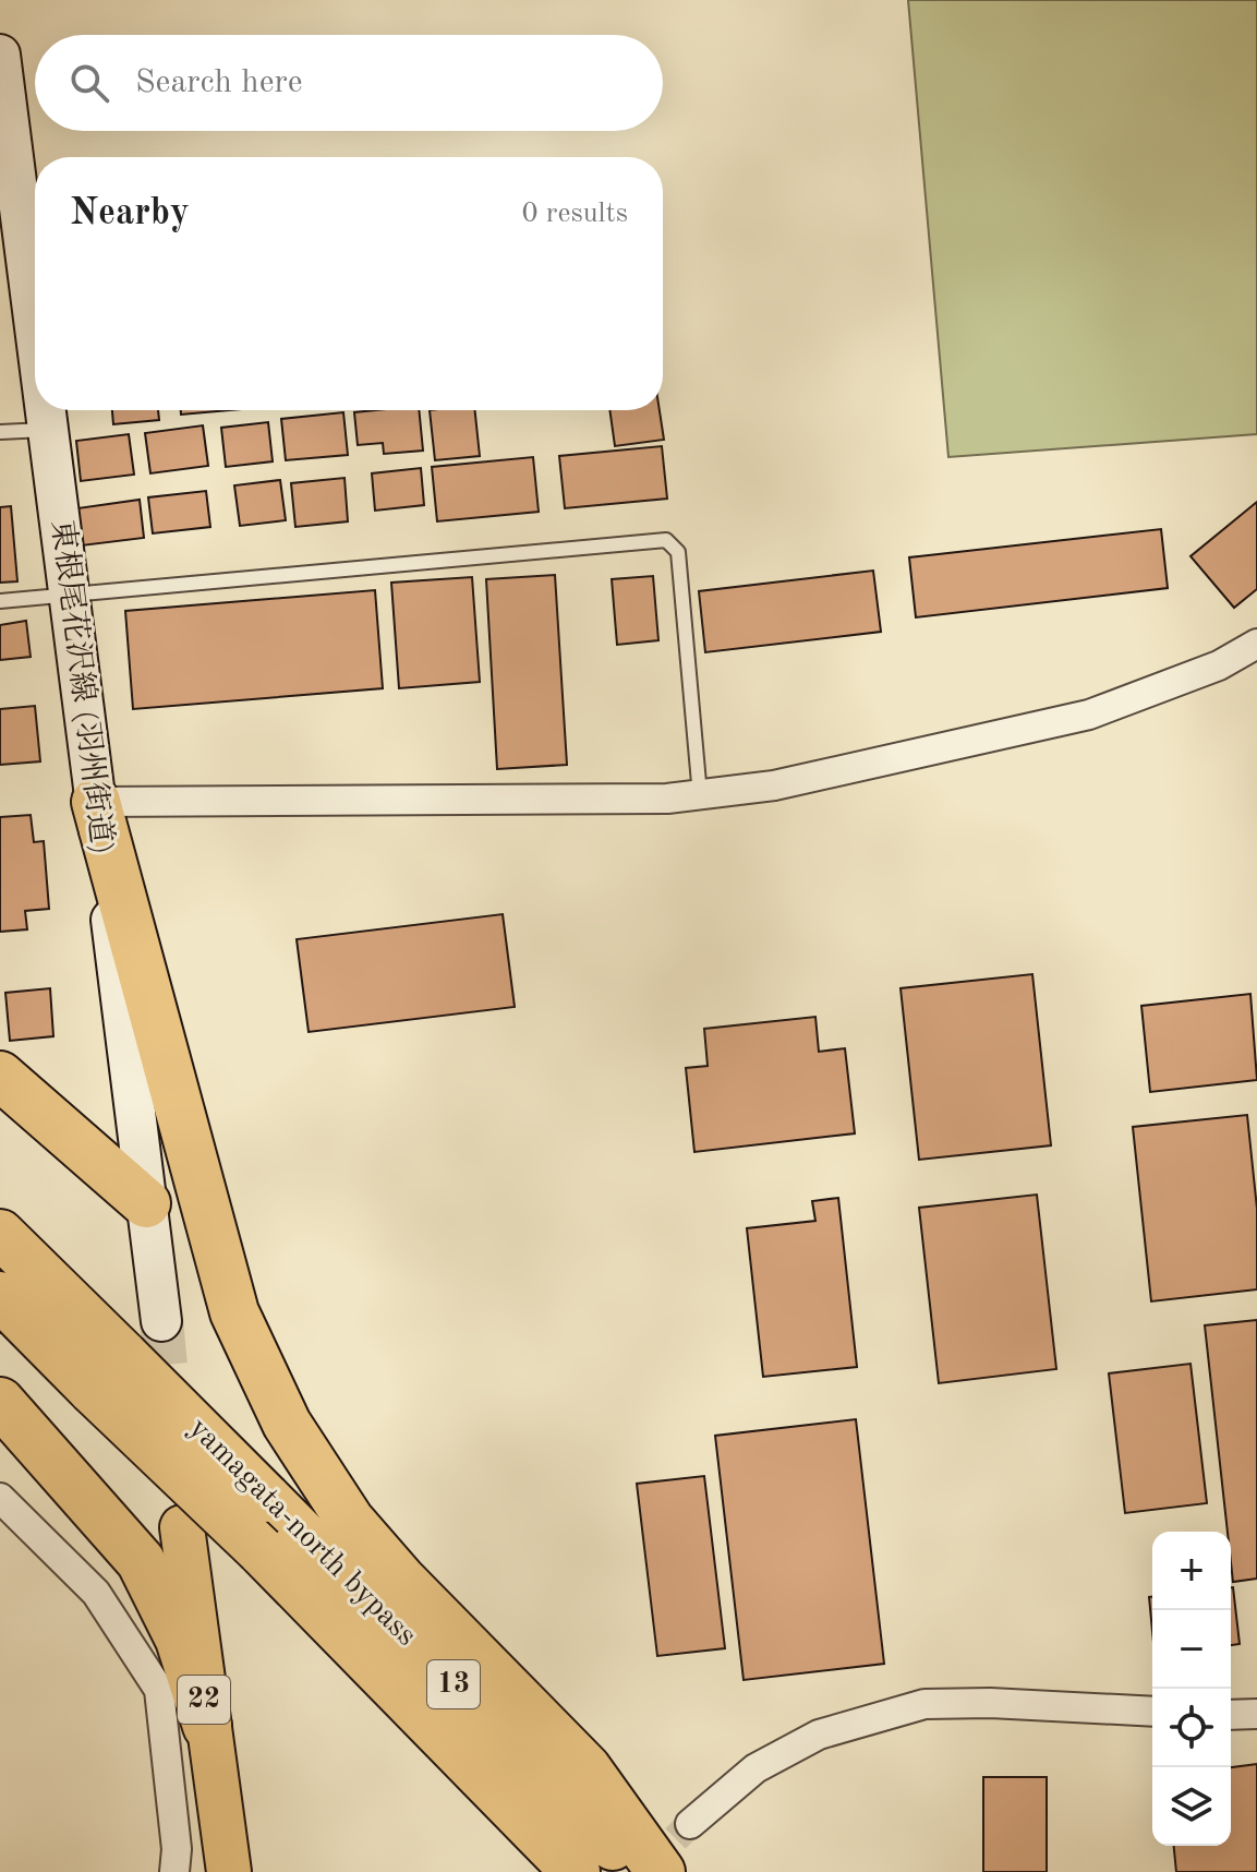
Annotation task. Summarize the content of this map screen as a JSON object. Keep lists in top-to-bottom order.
{
  "streets": {
    "highway": ["yamagata-north bypass", "13"],
    "main road": ["東根尾花沢線 (羽州街道)", "22"]
  },
  "page": {
    "search": "Search here",
    "heading": ["Nearby", "0 results"],
    "map_buttons": ["+", "−"]
  }
}
